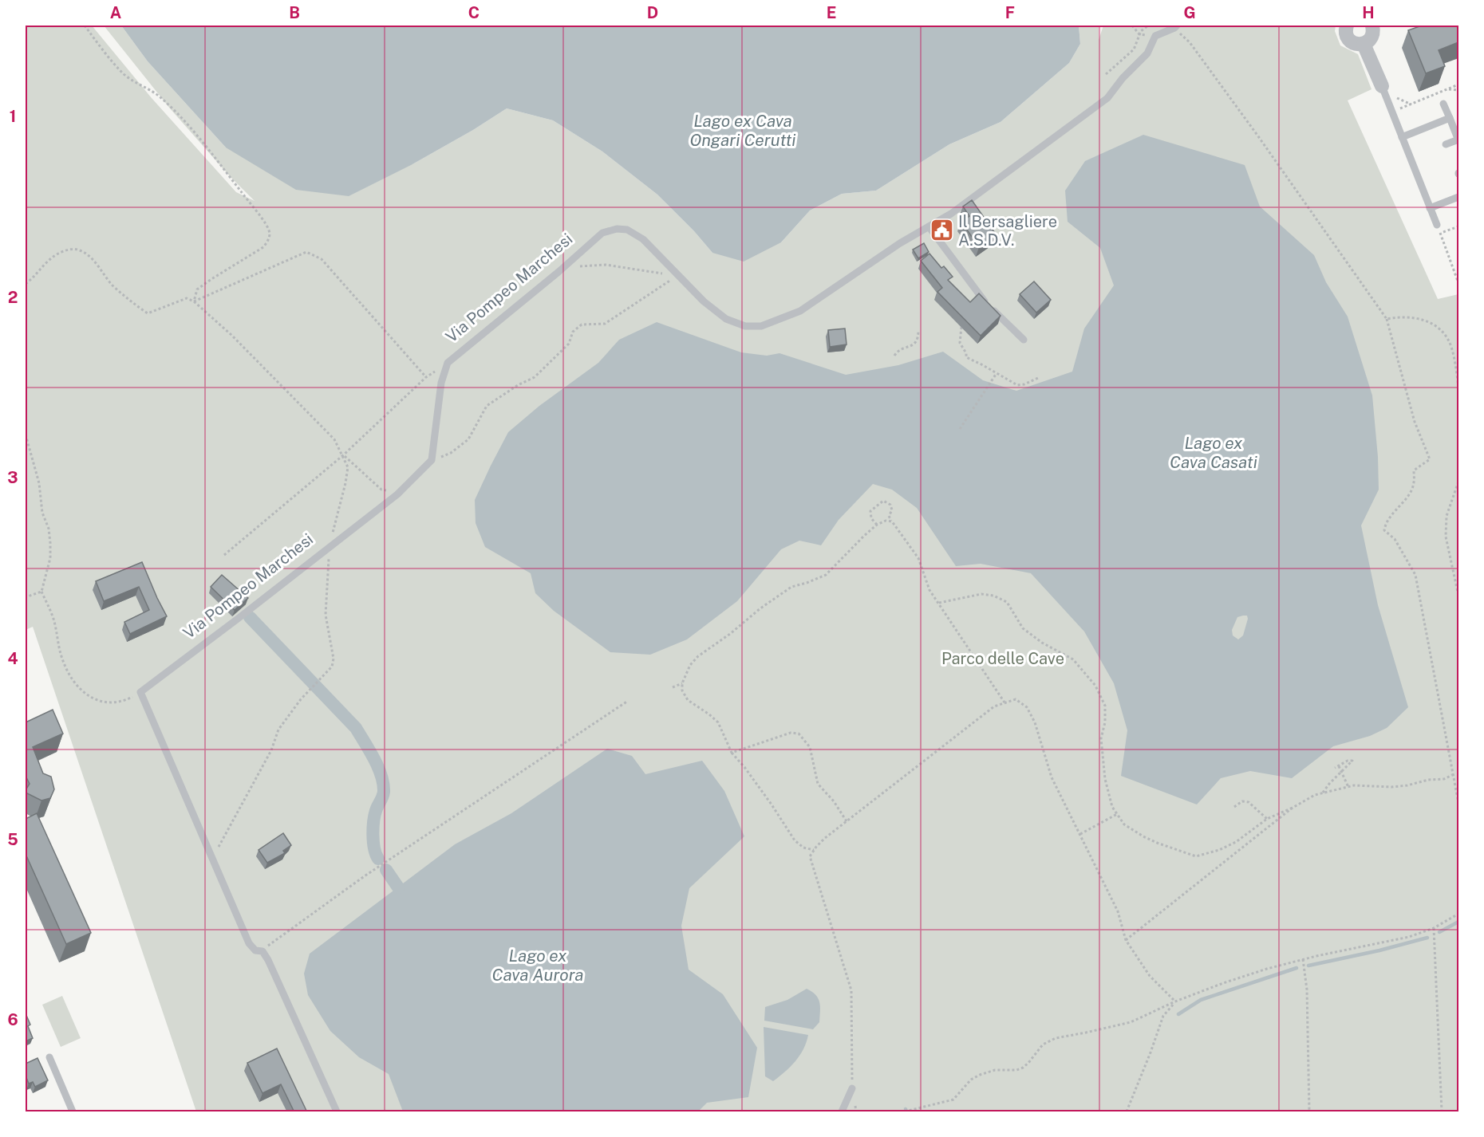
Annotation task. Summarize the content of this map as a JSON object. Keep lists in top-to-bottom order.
{
  "streets": {
    "lane": ["Via Pompeo Marchesi"]
  },
  "water": ["Lago ex Cava Ongari Cerutti", "Lago ex Cava Casati", "Lago ex Cava Aurora"],
  "parks": ["Parco delle Cave"],
  "places": {
    "public building": ["Il Bersagliere A.S.D.V."]
  },
  "grid": {
    "columns": [
      "A",
      "B",
      "C",
      "D",
      "E",
      "F",
      "G",
      "H"
    ],
    "rows": [
      "1",
      "2",
      "3",
      "4",
      "5",
      "6"
    ]
  }
}
